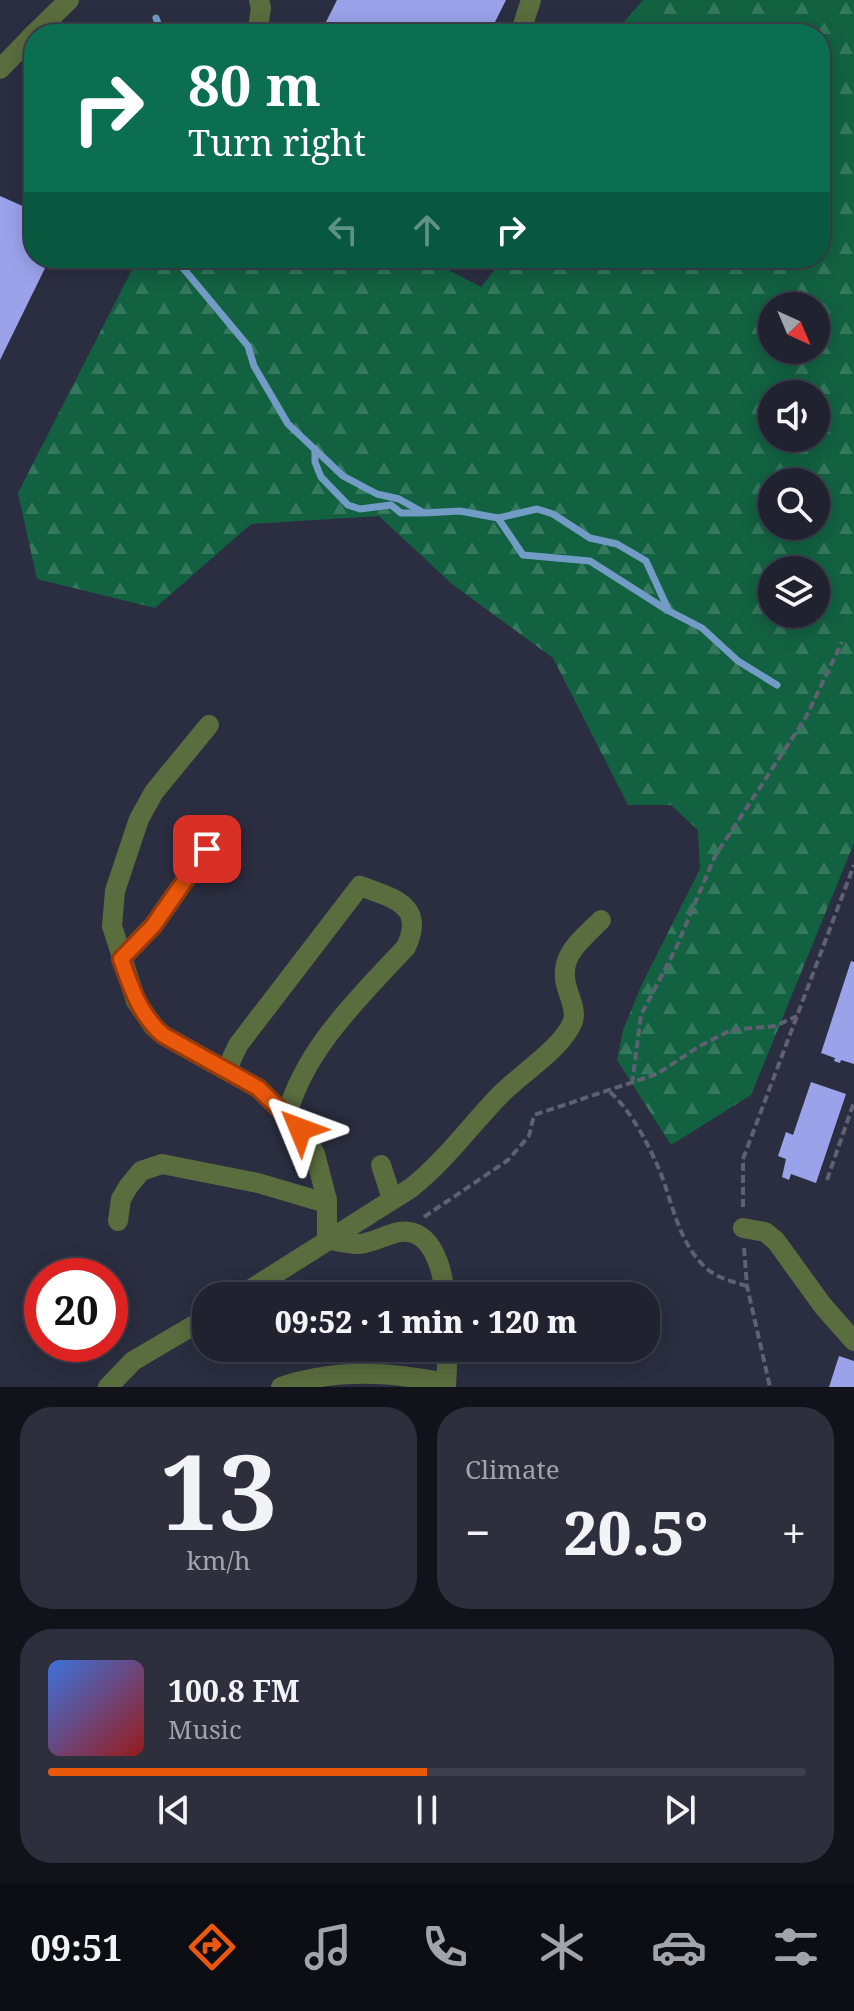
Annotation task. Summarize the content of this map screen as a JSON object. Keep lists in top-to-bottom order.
{
  "north": "bottom right",
  "page": {
    "turn": ["80 m", "Turn right"],
    "limit": "20",
    "trip": "09:52 · 1 min · 120 m",
    "tile": [
      ["13", "km/h"],
      "Climate"
    ],
    "heat": ["−", "20.5°", "+"],
    "song": ["100.8 FM", "Music"],
    "tabs": "09:51"
  }
}
